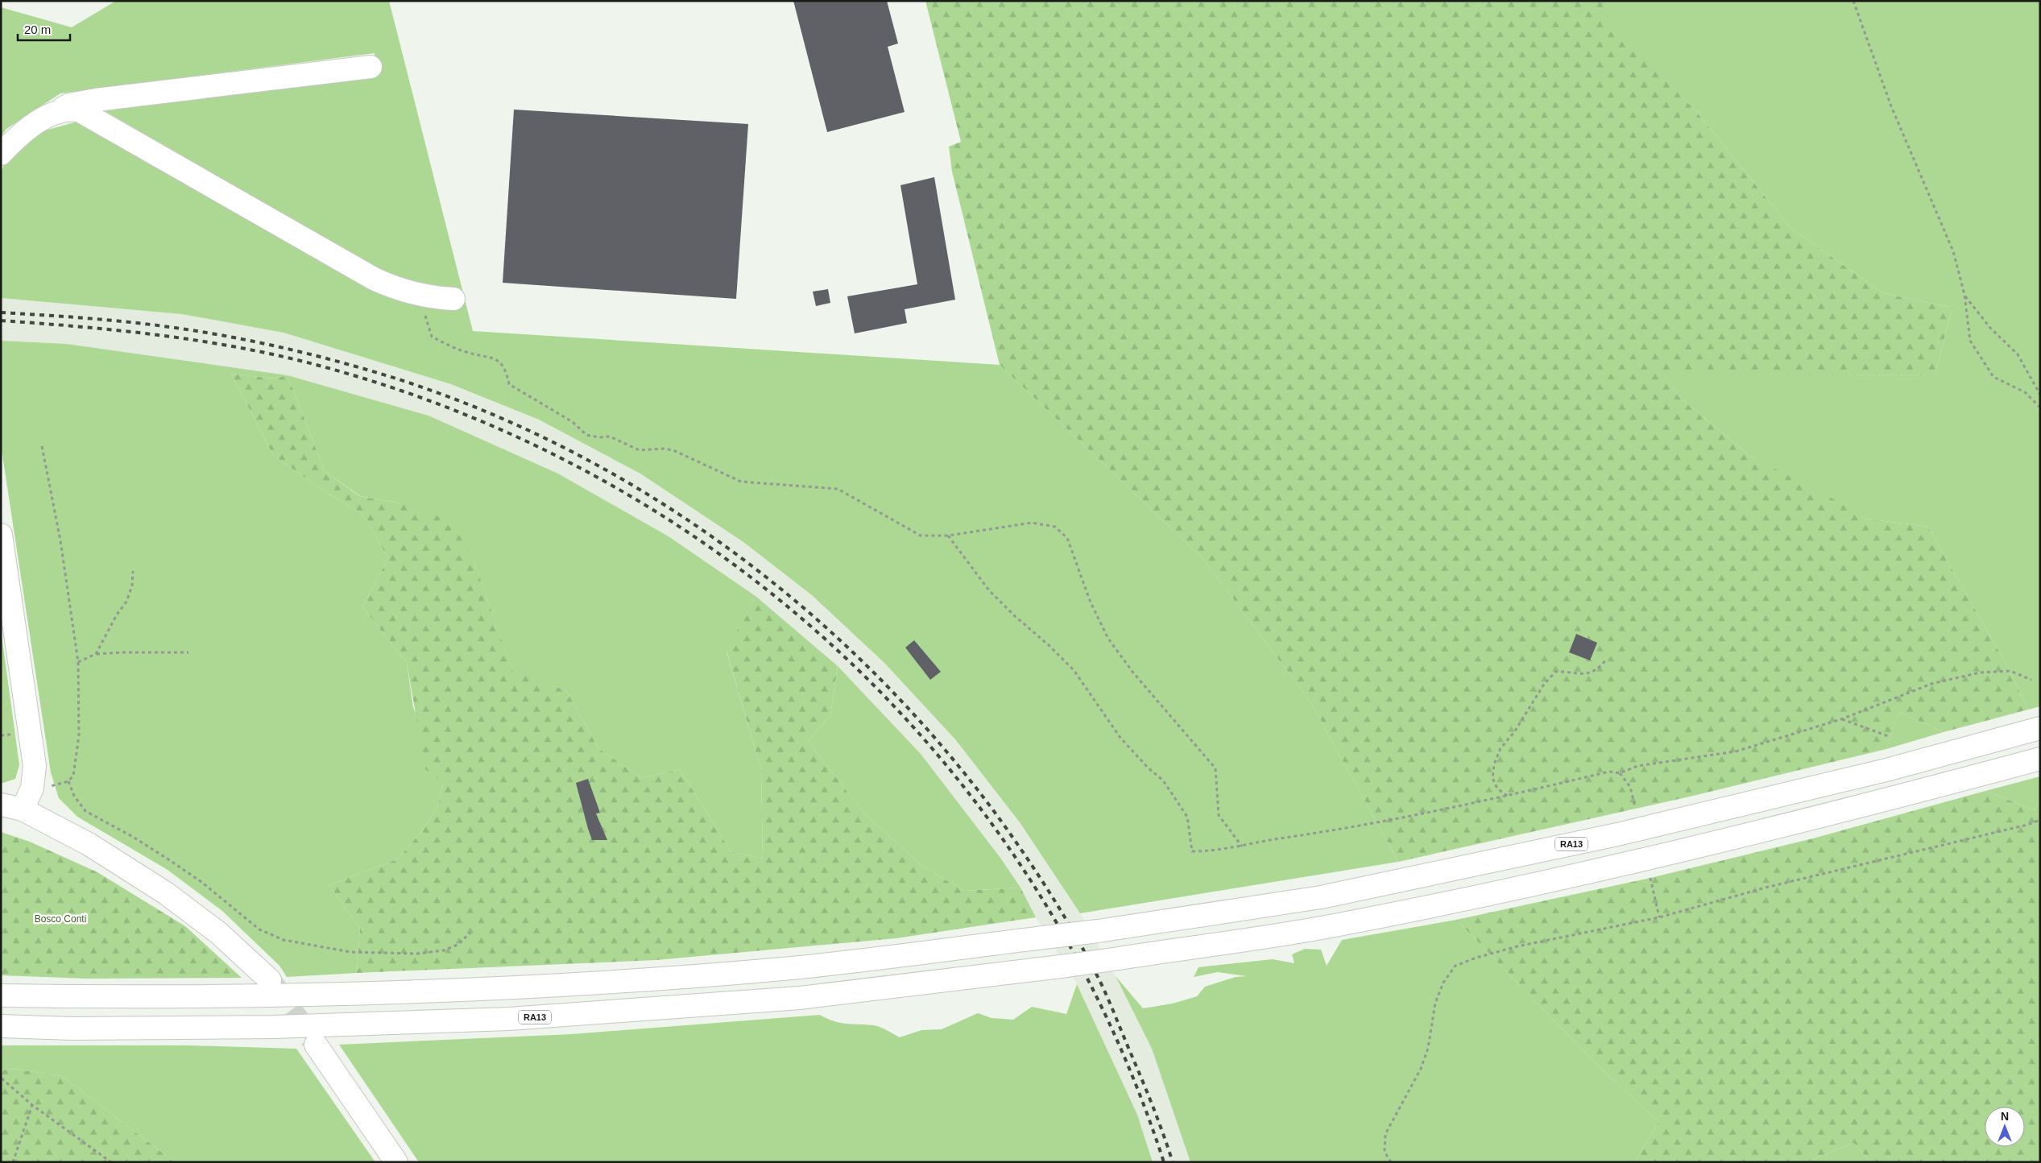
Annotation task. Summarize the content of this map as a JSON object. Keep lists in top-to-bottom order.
{
  "streets": {
    "main road": ["RA13"]
  },
  "parks": ["Bosco Conti"],
  "scale_bar": "20 m",
  "north": "top"
}
